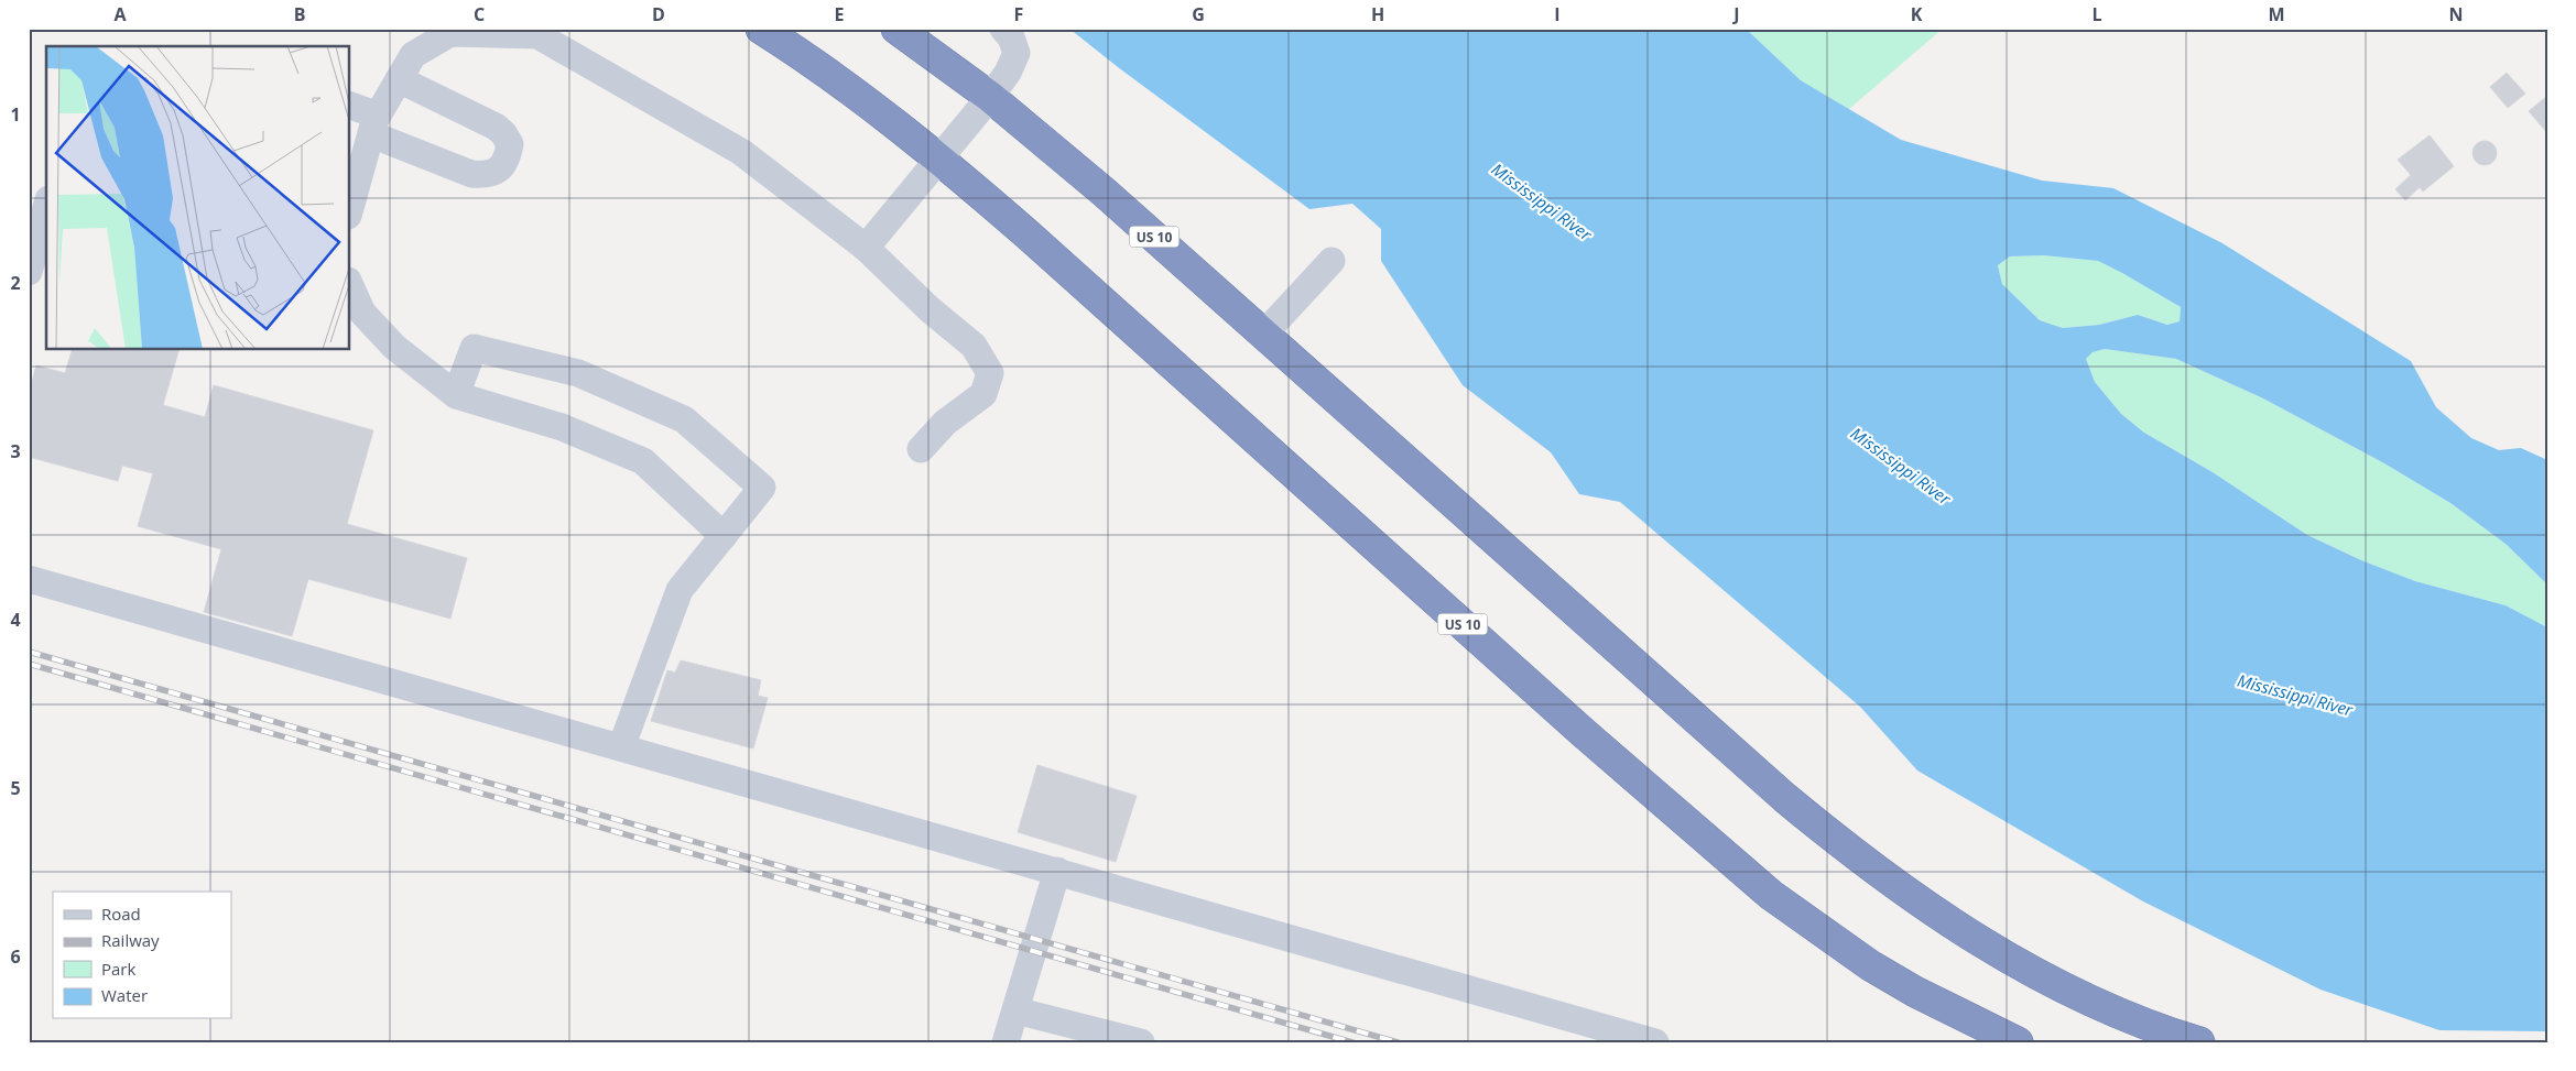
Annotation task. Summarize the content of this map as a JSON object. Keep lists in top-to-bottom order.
{
  "streets": {
    "highway": ["US 10"]
  },
  "water": ["Mississippi River"],
  "legend": [
    "Road",
    "Railway",
    "Park",
    "Water"
  ],
  "grid": {
    "columns": [
      "A",
      "B",
      "C",
      "D",
      "E",
      "F",
      "G",
      "H",
      "I",
      "J",
      "K",
      "L",
      "M",
      "N"
    ],
    "rows": [
      "1",
      "2",
      "3",
      "4",
      "5",
      "6"
    ]
  }
}
